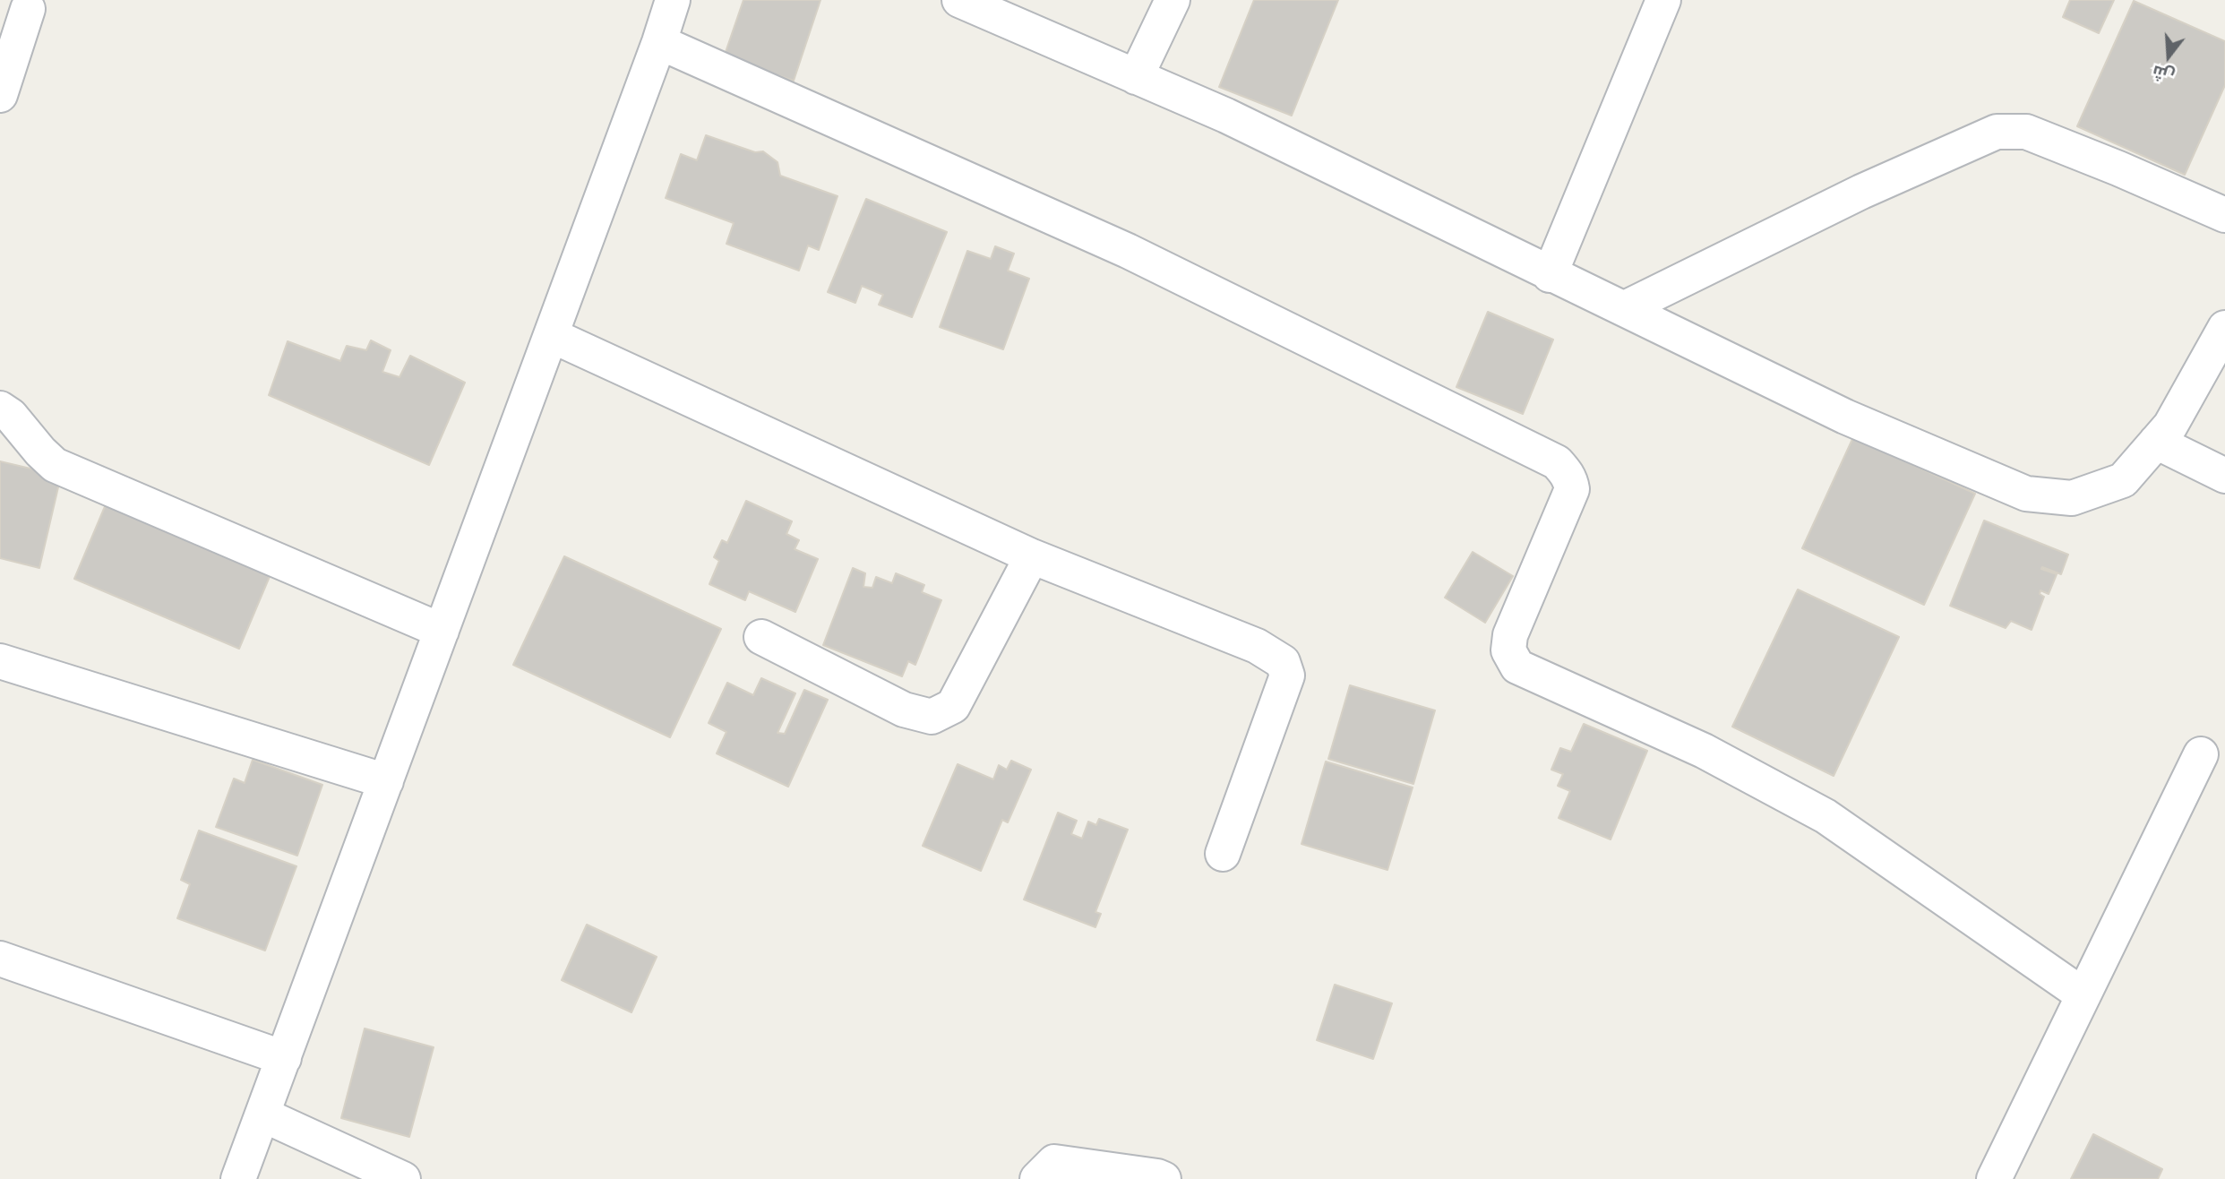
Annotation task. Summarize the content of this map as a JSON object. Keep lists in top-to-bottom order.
{
  "north": "bottom"
}
